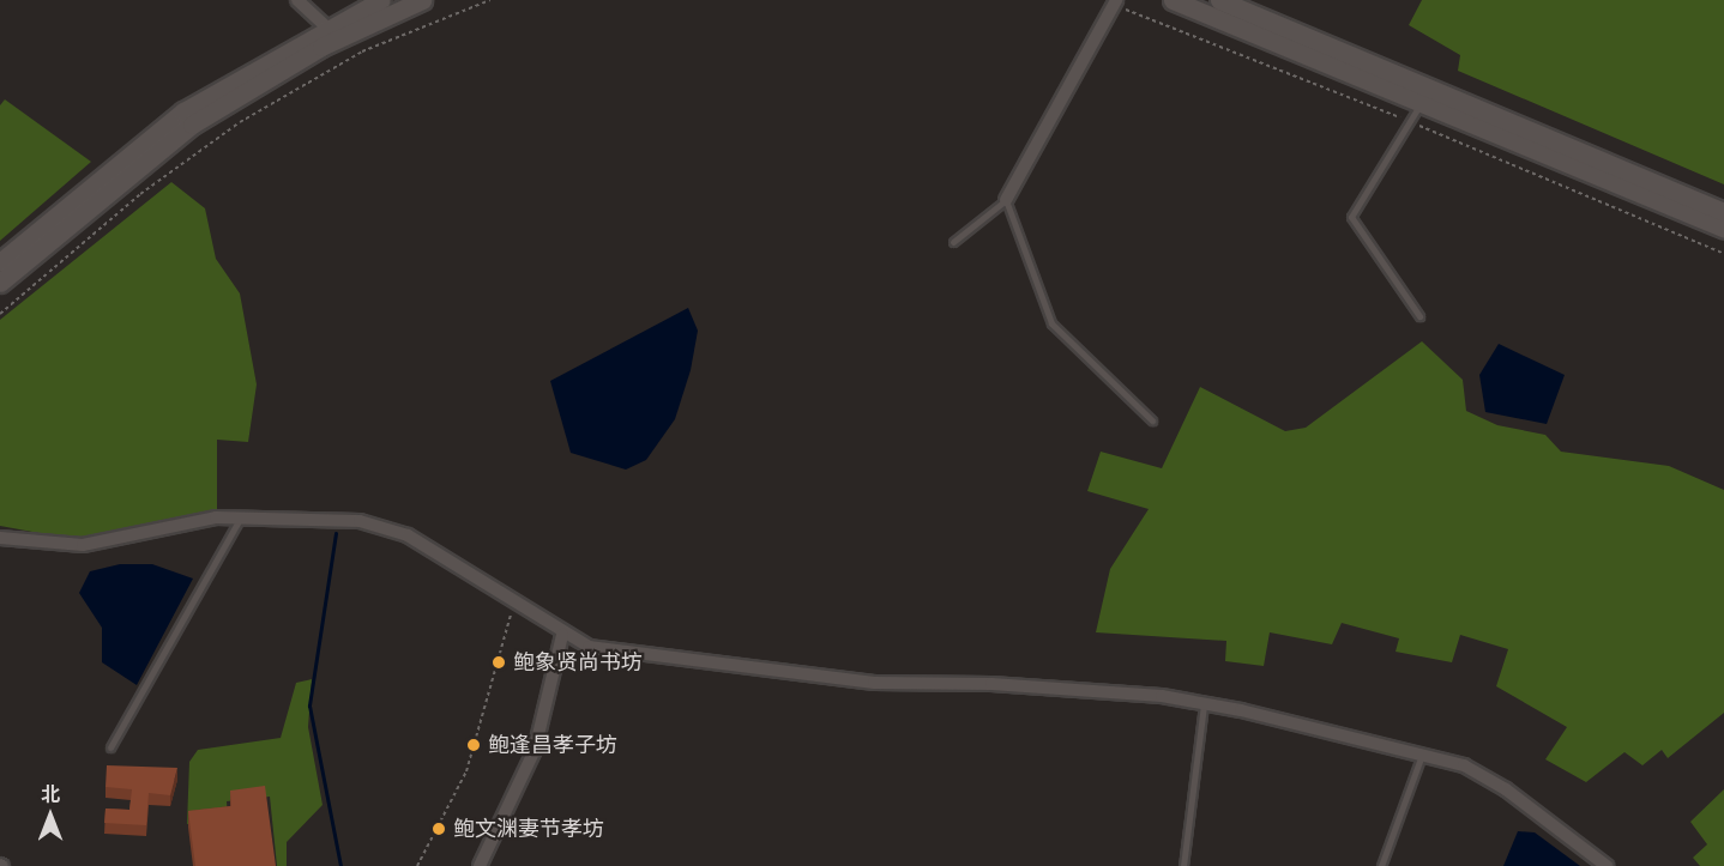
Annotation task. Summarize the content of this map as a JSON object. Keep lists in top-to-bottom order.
{
  "places": ["鲍象贤尚书坊", "鲍逢昌孝子坊", "鲍文渊妻节孝坊"],
  "north": "top"
}
